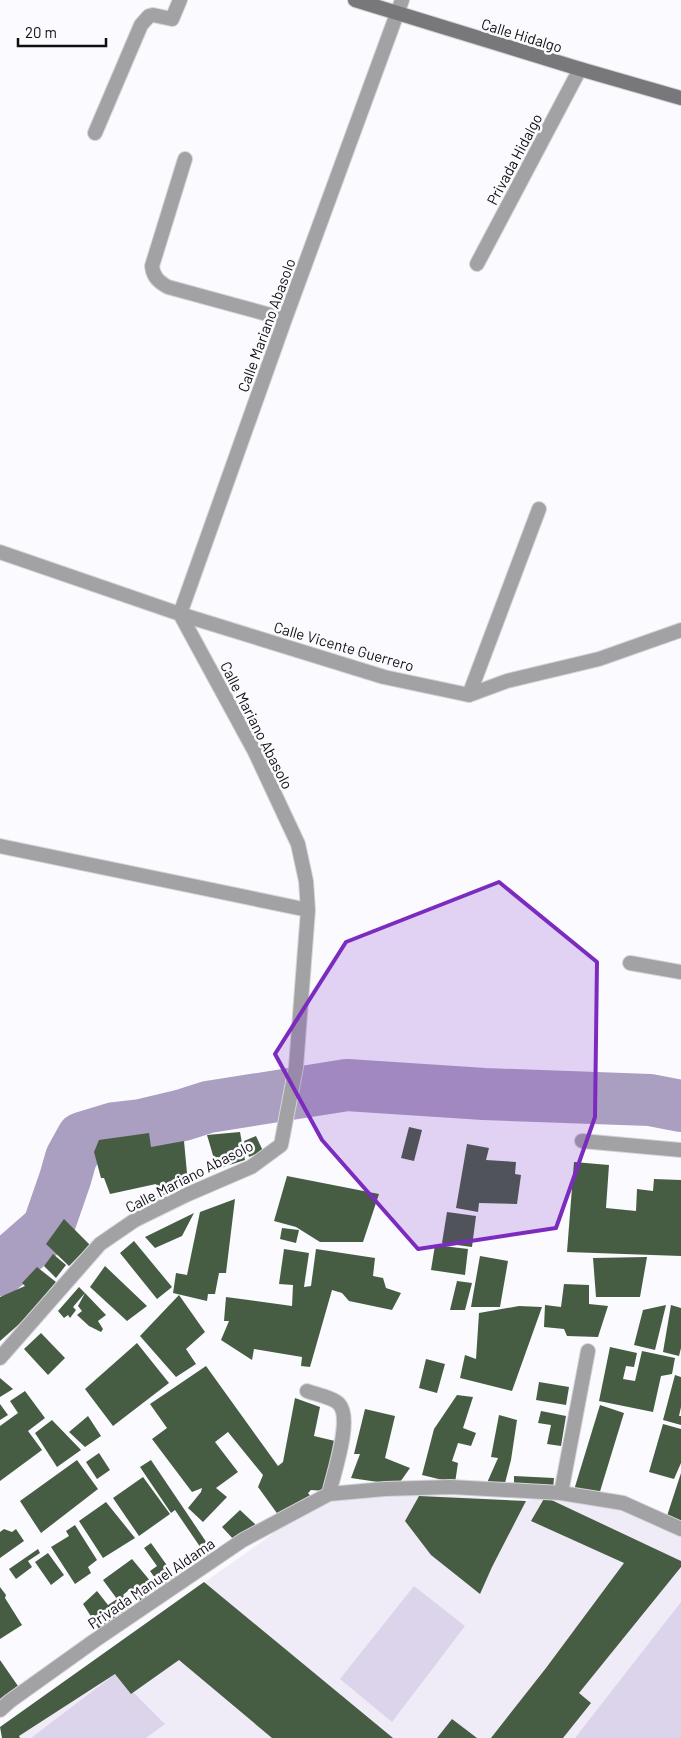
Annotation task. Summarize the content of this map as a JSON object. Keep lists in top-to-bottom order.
{
  "streets": {
    "main road": ["Calle Hidalgo"],
    "street": [
      "Privada Hidalgo",
      "Calle Mariano Abasolo",
      "Calle Vicente Guerrero",
      "Privada Manuel Aldama"
    ]
  },
  "crossings": [
    ["Calle Hidalgo", "Privada Hidalgo"],
    ["Calle Hidalgo", "Calle Mariano Abasolo"],
    ["Calle Mariano Abasolo", "Calle Vicente Guerrero"]
  ],
  "scale_bar": "20 m"
}
